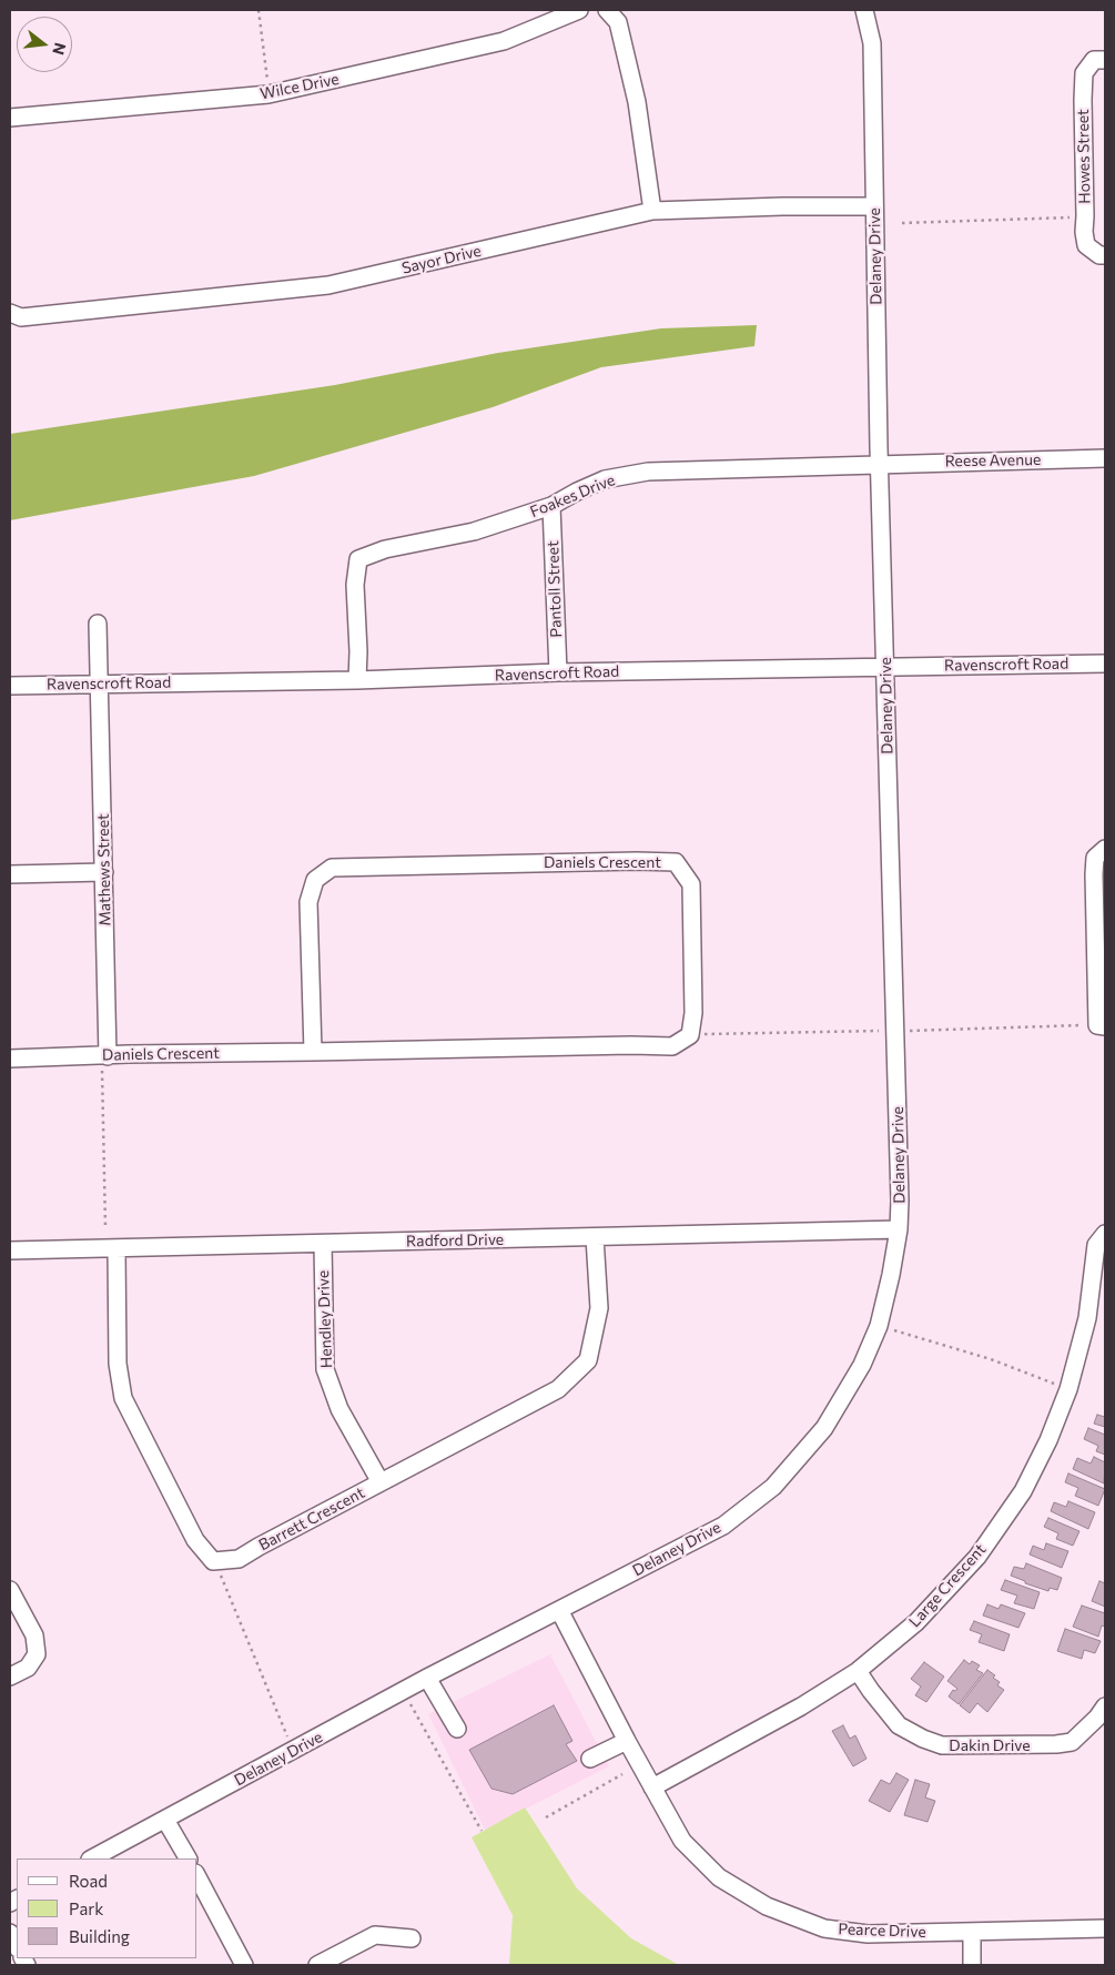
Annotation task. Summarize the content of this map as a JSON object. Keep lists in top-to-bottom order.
{
  "streets": {
    "street": [
      "Wilce Drive",
      "Howes Street",
      "Delaney Drive",
      "Sayor Drive",
      "Reese Avenue",
      "Foakes Drive",
      "Pantoll Street",
      "Ravenscroft Road",
      "Daniels Crescent",
      "Mathews Street",
      "Radford Drive",
      "Hendley Drive",
      "Barrett Crescent",
      "Large Crescent",
      "Dakin Drive",
      "Pearce Drive"
    ]
  },
  "crossings": [
    ["Delaney Drive", "Sayor Drive"],
    ["Delaney Drive", "Reese Avenue"],
    ["Delaney Drive", "Foakes Drive"],
    ["Delaney Drive", "Ravenscroft Road"],
    ["Delaney Drive", "Radford Drive"],
    ["Delaney Drive", "Pearce Drive"],
    ["Reese Avenue", "Foakes Drive"],
    ["Foakes Drive", "Pantoll Street"],
    ["Foakes Drive", "Ravenscroft Road"],
    ["Pantoll Street", "Ravenscroft Road"],
    ["Ravenscroft Road", "Mathews Street"],
    ["Daniels Crescent", "Mathews Street"],
    ["Radford Drive", "Hendley Drive"],
    ["Radford Drive", "Barrett Crescent"],
    ["Hendley Drive", "Barrett Crescent"],
    ["Large Crescent", "Dakin Drive"],
    ["Large Crescent", "Pearce Drive"]
  ],
  "legend": ["Road", "Park", "Building"],
  "north": "right"
}
